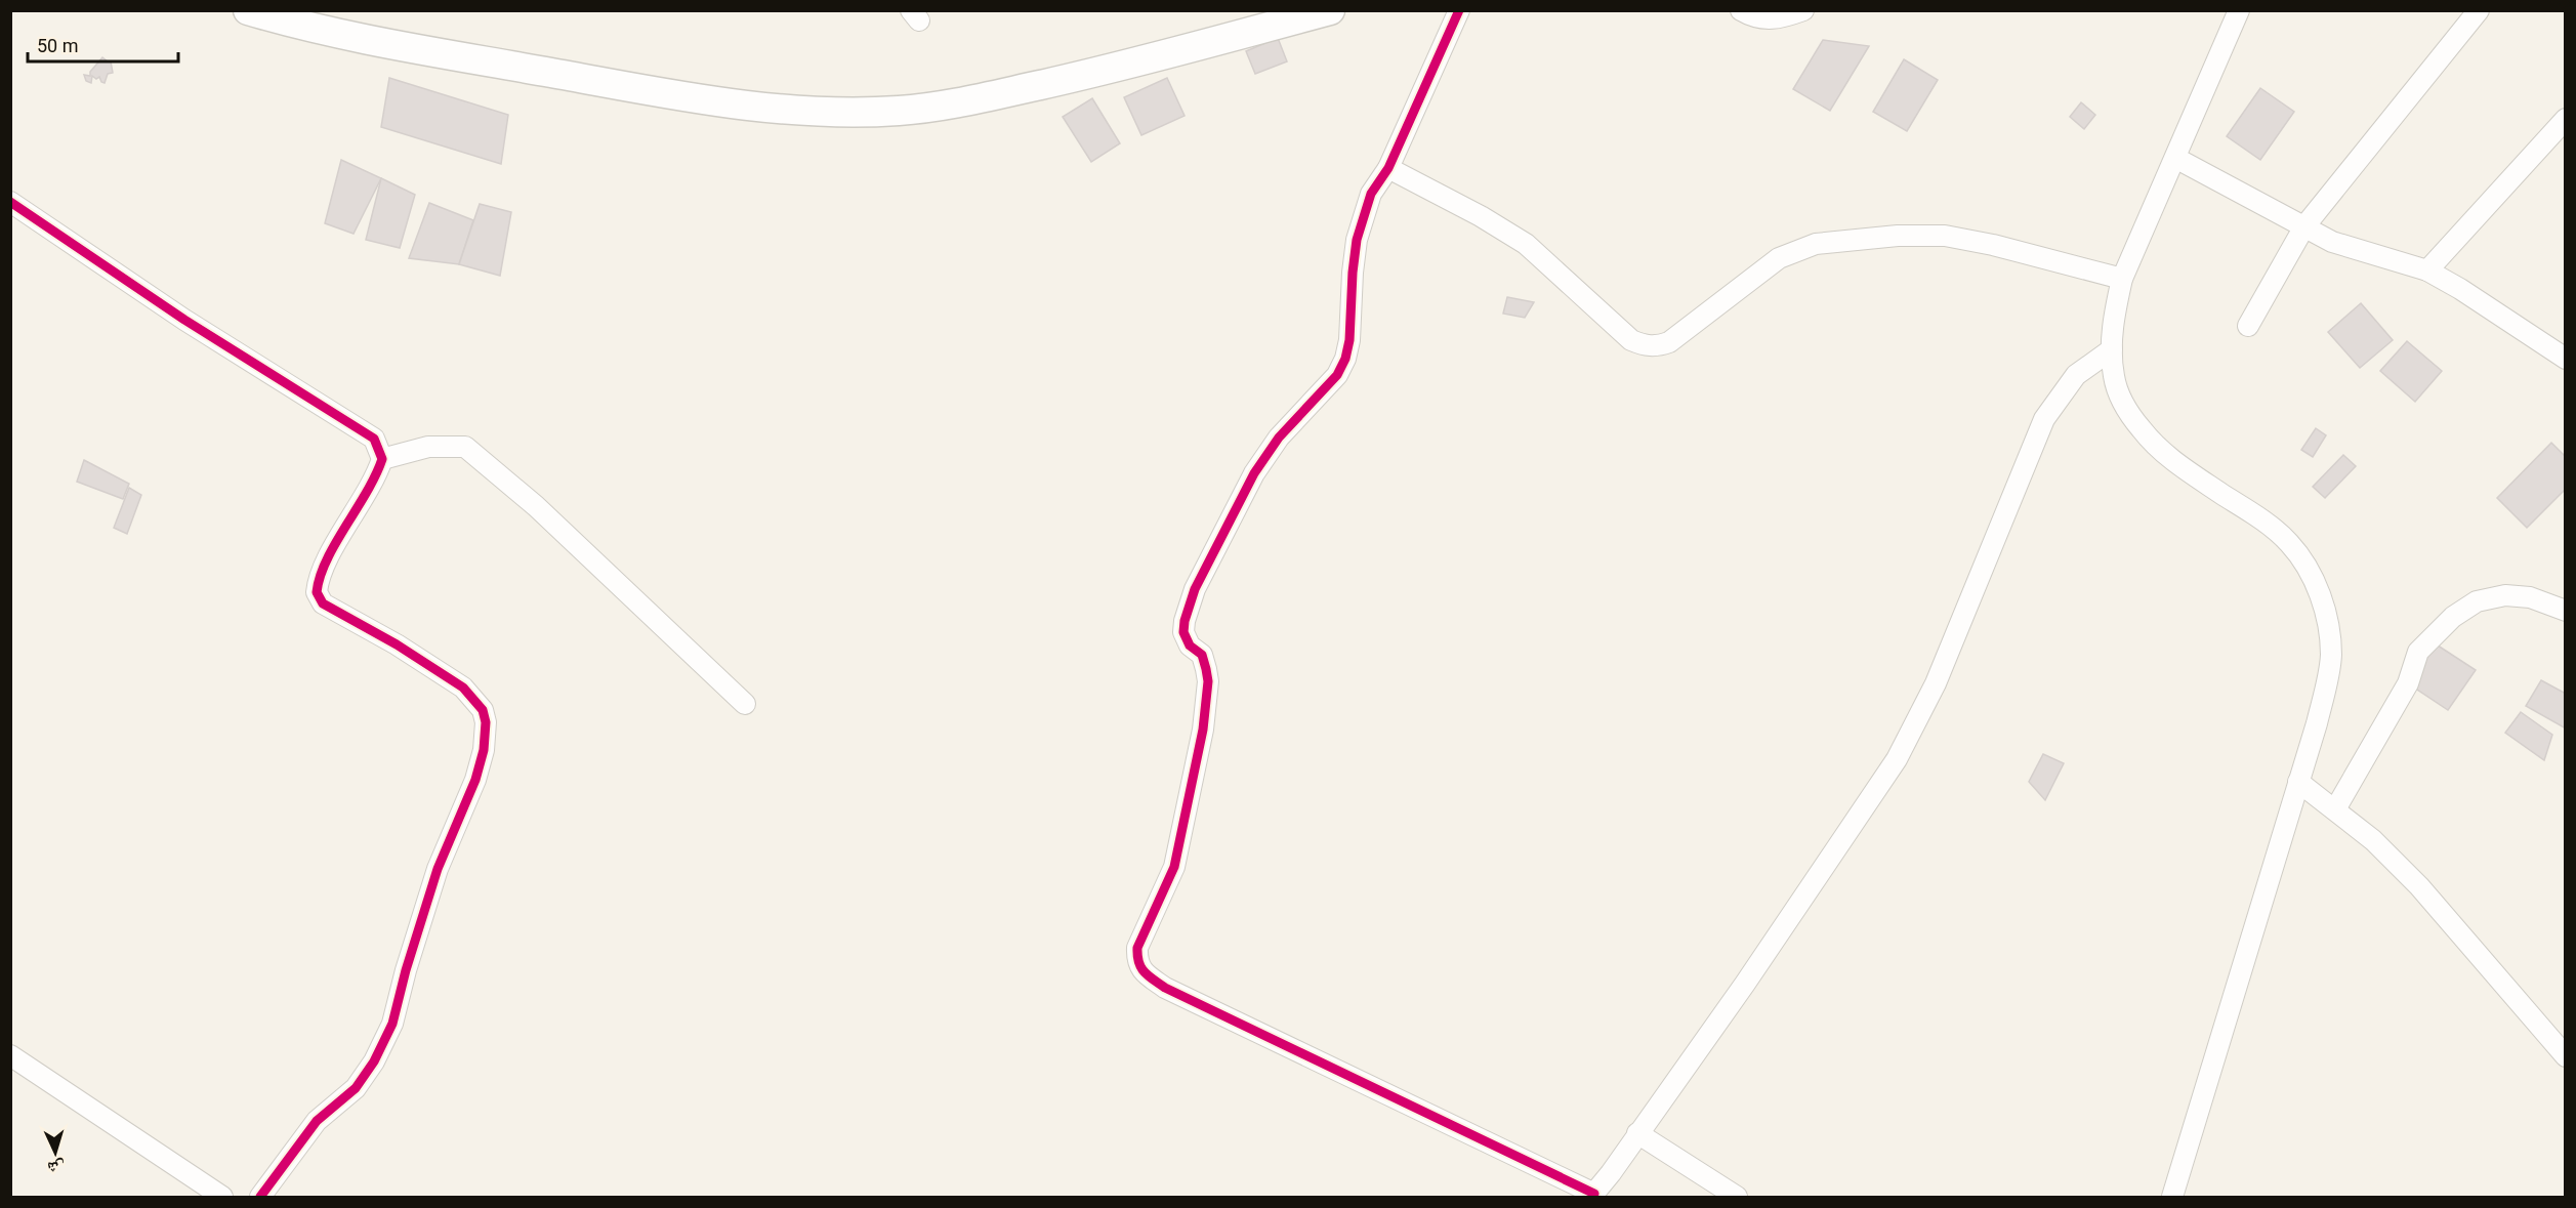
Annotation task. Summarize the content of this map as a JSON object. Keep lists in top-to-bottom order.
{
  "scale_bar": "50 m",
  "north": "bottom"
}
